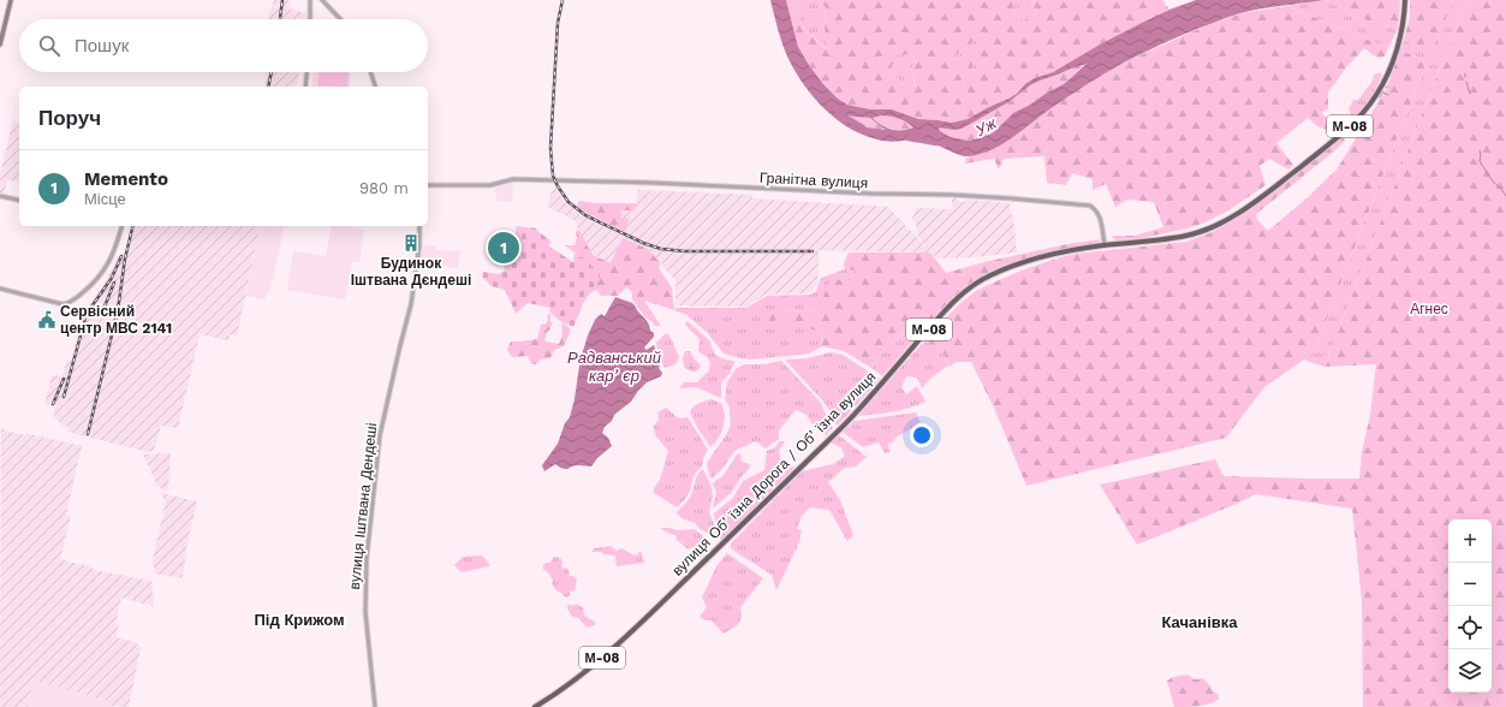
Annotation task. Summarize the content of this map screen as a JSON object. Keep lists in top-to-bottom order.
{
  "streets": {
    "highway": ["М-08", "вулиця Обʼїзна Дорога / Обʼїзна вулиця"],
    "street": ["Гранітна вулиця", "вулиця Іштвана Дендеші"]
  },
  "crossings": [
    ["Гранітна вулиця", "вулиця Обʼїзна Дорога / Обʼїзна вулиця"]
  ],
  "districts": ["Під Крижом", "Качанівка"],
  "water": ["Уж", "Радванський карʼєр"],
  "parks": ["Агнес"],
  "places": {
    "building": ["Будинок Іштвана Дєндеші"],
    "public building": ["Сервісний центр МВС 2141"]
  },
  "page": {
    "search": "Пошук",
    "heading": "Поруч",
    "list": [
      {
        "mark": "1",
        "name": "Memento",
        "note": "Місце",
        "value": "980 m"
      }
    ],
    "pins": "1",
    "map_buttons": ["+", "−"]
  }
}
